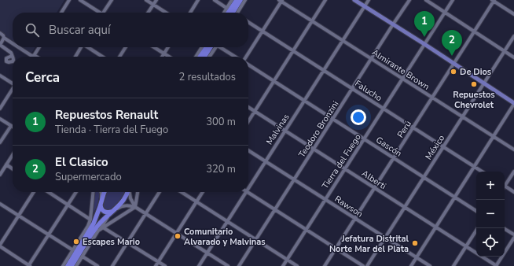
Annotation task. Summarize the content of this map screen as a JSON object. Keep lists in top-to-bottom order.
{
  "streets": {
    "street": [
      "Almirante Brown",
      "Falucho",
      "Malvinas",
      "Teodoro Bronzini",
      "Perú",
      "Gascón",
      "México",
      "Tierra del Fuego",
      "Alberti",
      "Rawson"
    ]
  },
  "crossings": [
    ["Almirante Brown", "Malvinas"],
    ["Almirante Brown", "Teodoro Bronzini"],
    ["Almirante Brown", "Perú"],
    ["Almirante Brown", "México"],
    ["Almirante Brown", "Tierra del Fuego"],
    ["Falucho", "Malvinas"],
    ["Falucho", "Teodoro Bronzini"],
    ["Falucho", "Perú"],
    ["Falucho", "México"],
    ["Falucho", "Tierra del Fuego"],
    ["Malvinas", "Gascón"],
    ["Malvinas", "Alberti"],
    ["Malvinas", "Rawson"],
    ["Teodoro Bronzini", "Gascón"],
    ["Teodoro Bronzini", "Alberti"],
    ["Teodoro Bronzini", "Rawson"],
    ["Perú", "Gascón"],
    ["Perú", "Alberti"],
    ["Perú", "Rawson"],
    ["Gascón", "México"],
    ["Gascón", "Tierra del Fuego"],
    ["México", "Alberti"],
    ["México", "Rawson"],
    ["Tierra del Fuego", "Alberti"],
    ["Tierra del Fuego", "Rawson"]
  ],
  "places": [
    "De Dios",
    "Repuestos Chevrolet",
    "Comunitario Alvarado y Malvinas",
    "Escapes Mario",
    "Jefatura Distrital Norte Mar del Plata"
  ],
  "page": {
    "pins": ["1", "2"],
    "search": "Buscar aquí",
    "heading": ["Cerca", "2 resultados"],
    "list": [
      {
        "mark": "1",
        "name": "Repuestos Renault",
        "note": "Tienda · Tierra del Fuego",
        "value": "300 m"
      },
      {
        "mark": "2",
        "name": "El Clasico",
        "note": "Supermercado",
        "value": "320 m"
      }
    ],
    "map_buttons": ["+", "−"]
  }
}
